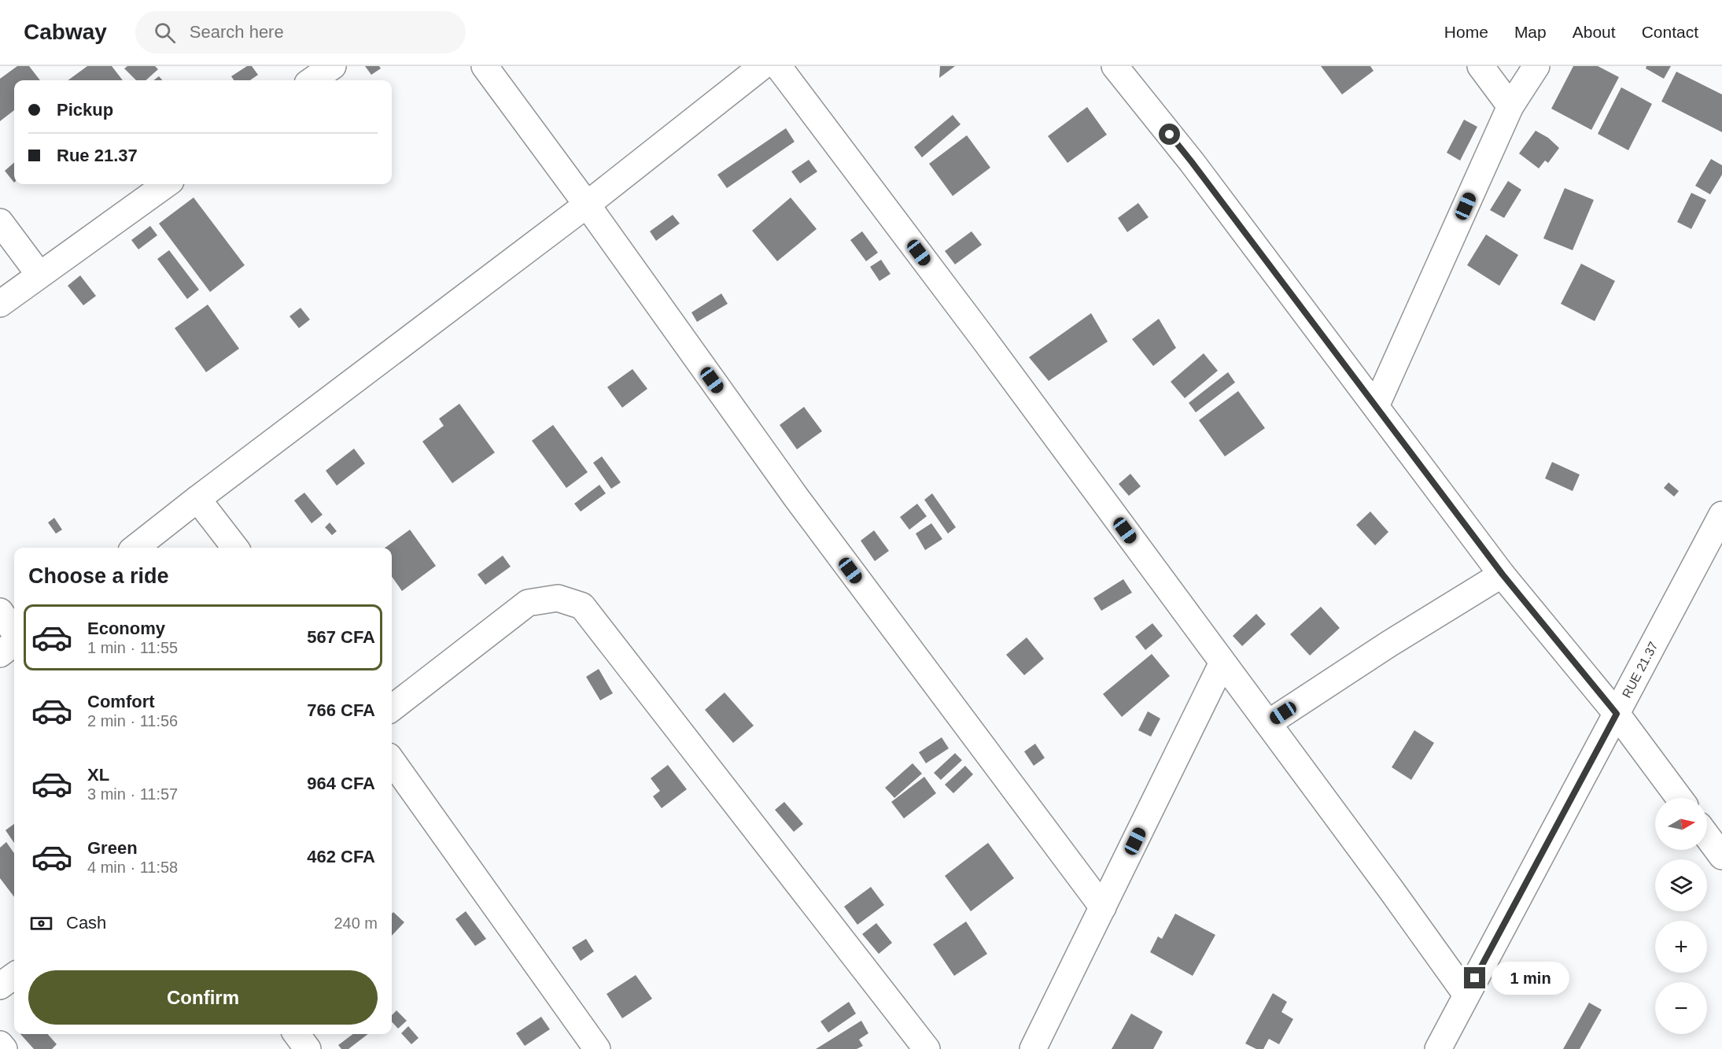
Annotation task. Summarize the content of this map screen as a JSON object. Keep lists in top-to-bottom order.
{
  "streets": {
    "street": ["RUE 21.37"]
  },
  "north": "right",
  "page": {
    "header": "Cabway",
    "search": "Search here",
    "nav": [
      "Home",
      "Map",
      "About",
      "Contact"
    ],
    "banner": ["Pickup", "Rue 21.37"],
    "heading": "Choose a ride",
    "list": [
      {
        "name": "Economy",
        "note": "1 min · 11:55",
        "value": "567 CFA"
      },
      {
        "name": "Comfort",
        "note": "2 min · 11:56",
        "value": "766 CFA"
      },
      {
        "name": "XL",
        "note": "3 min · 11:57",
        "value": "964 CFA"
      },
      {
        "name": "Green",
        "note": "4 min · 11:58",
        "value": "462 CFA"
      }
    ],
    "map_buttons": ["+", "−"],
    "pay": ["Cash", "240 m"],
    "buttons": "Confirm",
    "bubble": "1 min"
  }
}
